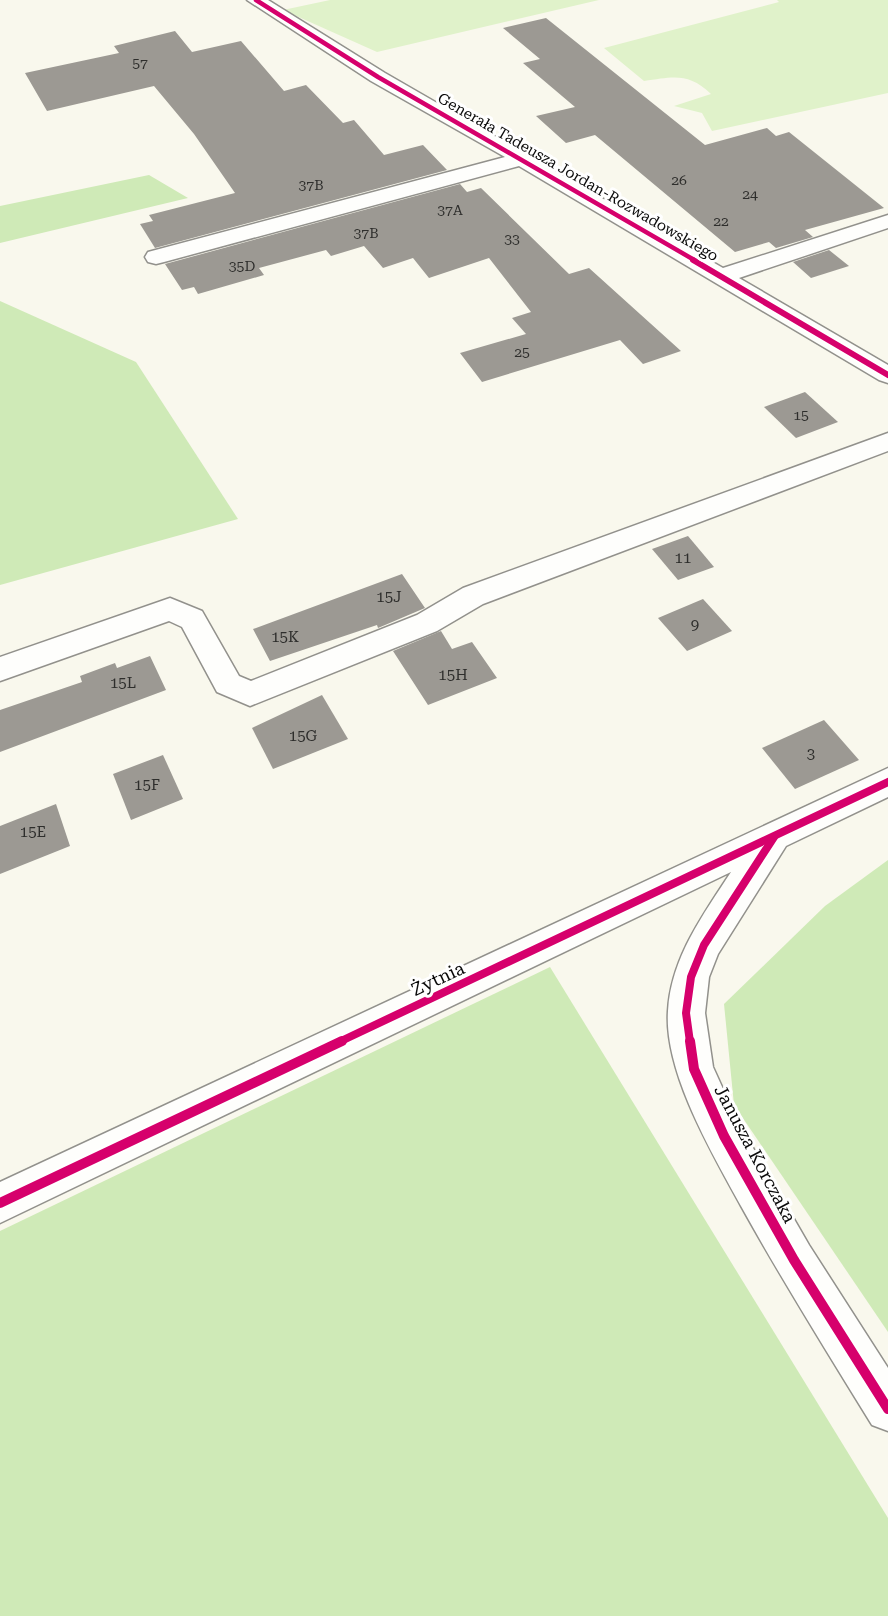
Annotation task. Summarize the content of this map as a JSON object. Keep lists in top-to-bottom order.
{
  "streets": {
    "street": ["Generała Tadeusza Jordan-Rozwadowskiego", "Żytnia", "Janusza Korczaka"]
  },
  "crossings": [
    ["Żytnia", "Janusza Korczaka"]
  ],
  "house_numbers": [
    "57",
    "26",
    "37B",
    "24",
    "37A",
    "22",
    "37B",
    "33",
    "35D",
    "25",
    "15",
    "11",
    "15J",
    "9",
    "15K",
    "15H",
    "15L",
    "15G",
    "3",
    "15F",
    "15E"
  ]
}
